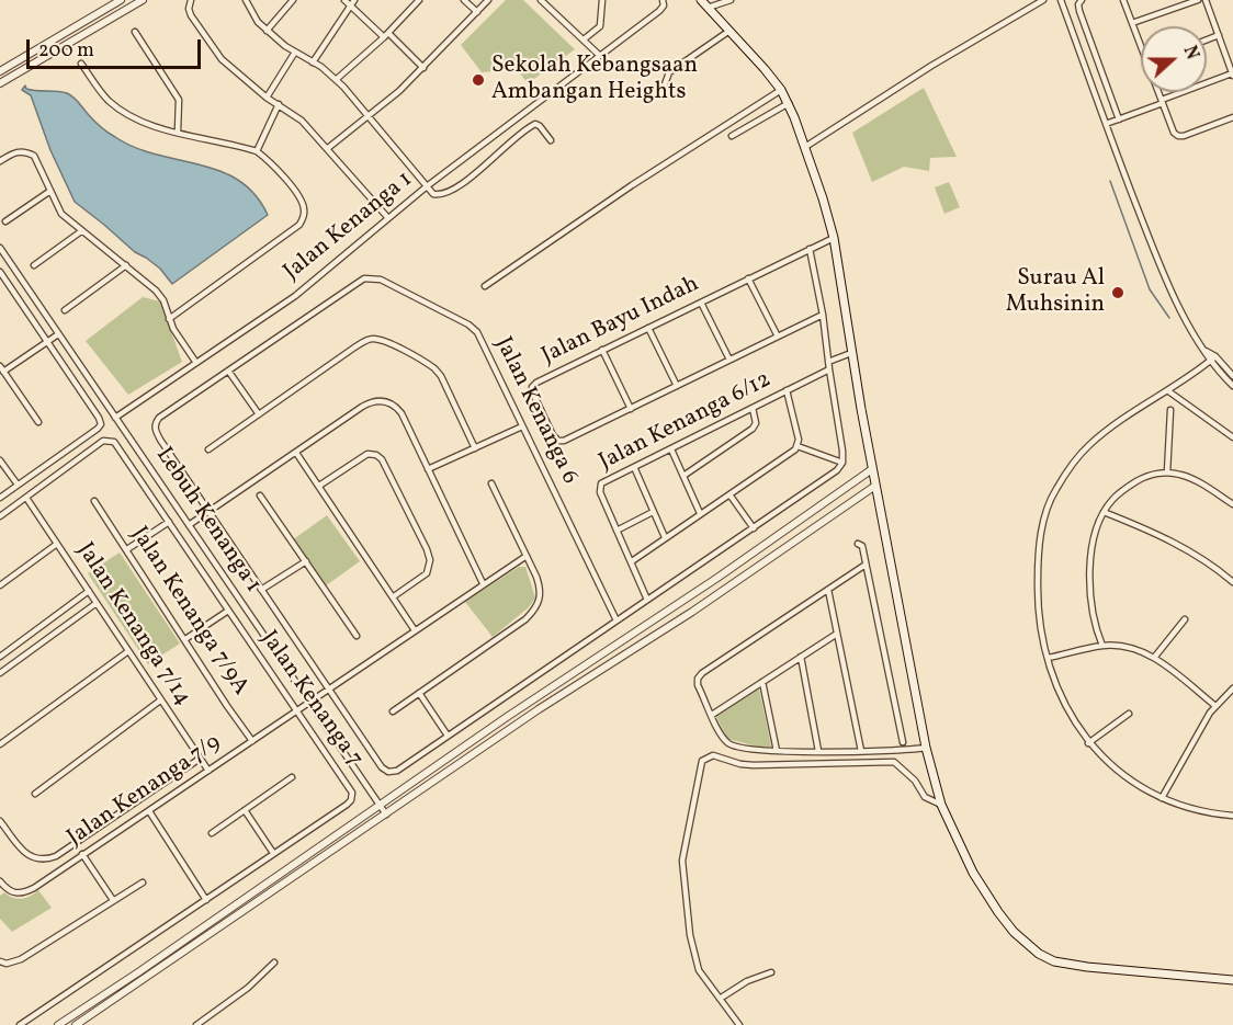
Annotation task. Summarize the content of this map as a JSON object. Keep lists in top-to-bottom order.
{
  "streets": {
    "street": [
      "Jalan Kenanga 1",
      "Jalan Bayu Indah",
      "Jalan Kenanga 6",
      "Jalan Kenanga 6/12",
      "Lebuh Kenanga 1",
      "Jalan Kenanga 7/9A",
      "Jalan Kenanga 7/14",
      "Jalan Kenanga 7",
      "Jalan Kenanga 7/9"
    ]
  },
  "crossings": [
    ["Jalan Kenanga 1", "Lebuh Kenanga 1"],
    ["Jalan Kenanga 6", "Jalan Kenanga 7/9"],
    ["Lebuh Kenanga 1", "Jalan Kenanga 7/9"],
    ["Jalan Kenanga 7/9A", "Jalan Kenanga 7/9"],
    ["Jalan Kenanga 7/14", "Jalan Kenanga 7"],
    ["Jalan Kenanga 7/14", "Jalan Kenanga 7/9"],
    ["Jalan Kenanga 7", "Jalan Kenanga 7/9"]
  ],
  "places": ["Sekolah Kebangsaan Ambangan Heights", "Surau Al Muhsinin"],
  "scale_bar": "200 m",
  "north": "right"
}
